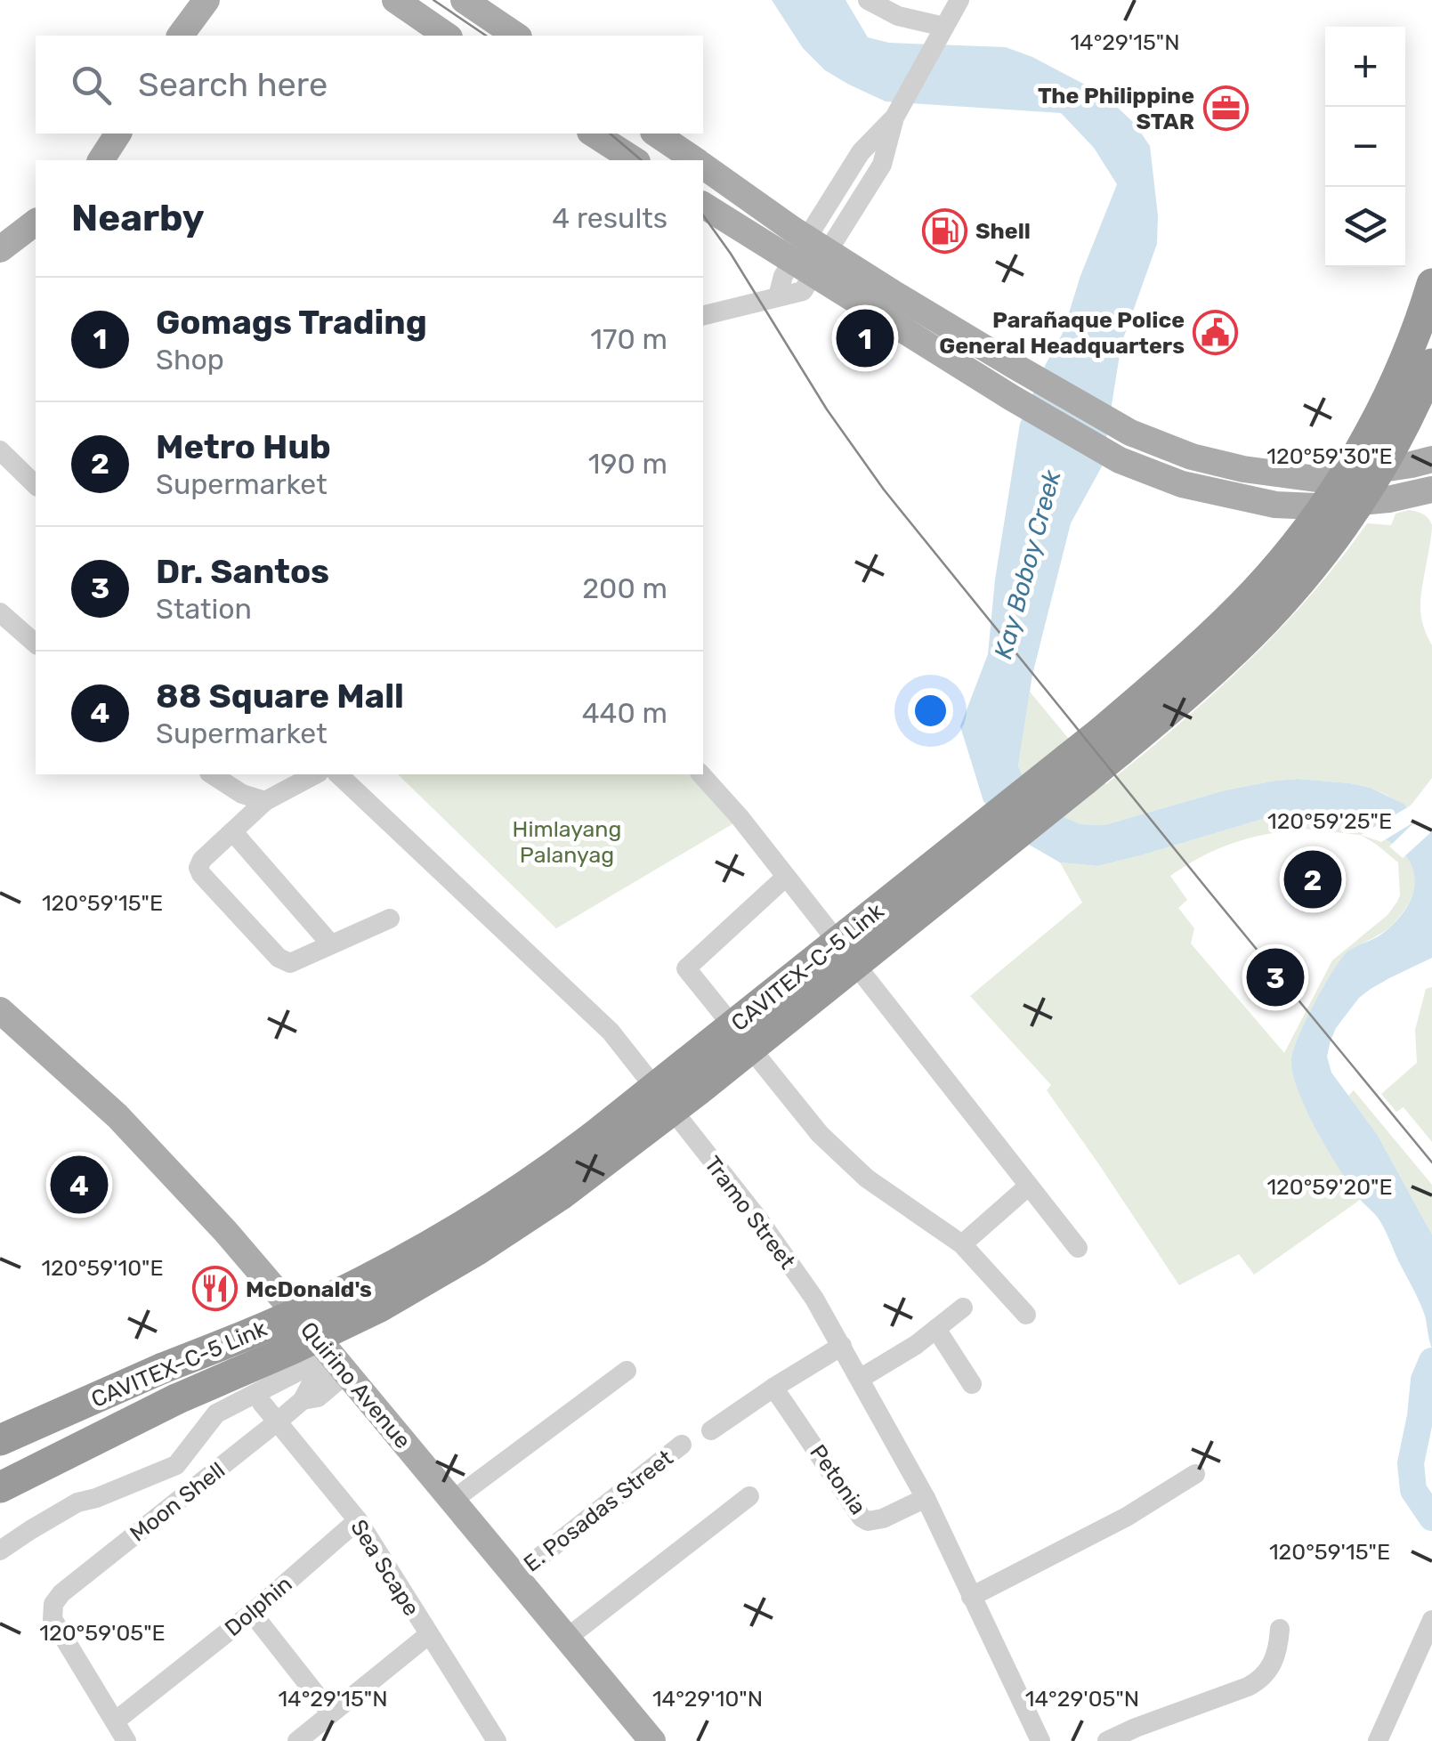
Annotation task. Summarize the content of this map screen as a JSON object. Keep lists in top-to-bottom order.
{
  "streets": {
    "highway": ["CAVITEX–C-5 Link"],
    "main road": ["Quirino Avenue"],
    "street": [
      "Tramo Street",
      "Petonia",
      "Moon Shell",
      "E. Posadas Street",
      "Sea Scape",
      "Dolphin"
    ]
  },
  "crossings": [
    ["Tramo Street", "Petonia"],
    ["Quirino Avenue", "Moon Shell"],
    ["Quirino Avenue", "E. Posadas Street"],
    ["Moon Shell", "Sea Scape"],
    ["Moon Shell", "Dolphin"],
    ["Sea Scape", "Dolphin"]
  ],
  "water": ["Kay Boboy Creek"],
  "parks": ["Himlayang Palanyag"],
  "places": {
    "office": ["The Philippine STAR"],
    "fuel station": ["Shell"],
    "public building": ["Parañaque Police General Headquarters"],
    "restaurant": ["McDonald's"]
  },
  "page": {
    "map_buttons": ["+", "−"],
    "search": "Search here",
    "heading": ["Nearby", "4 results"],
    "list": [
      {
        "mark": "1",
        "name": "Gomags Trading",
        "note": "Shop",
        "value": "170 m"
      },
      {
        "mark": "2",
        "name": "Metro Hub",
        "note": "Supermarket",
        "value": "190 m"
      },
      {
        "mark": "3",
        "name": "Dr. Santos",
        "note": "Station",
        "value": "200 m"
      },
      {
        "mark": "4",
        "name": "88 Square Mall",
        "note": "Supermarket",
        "value": "440 m"
      }
    ],
    "pins": [
      "1",
      "2",
      "3",
      "4"
    ]
  },
  "coordinates": [
    "14°29'15\"N",
    "120°59'30\"E",
    "120°59'25\"E",
    "120°59'15\"E",
    "120°59'20\"E",
    "120°59'10\"E",
    "120°59'05\"E",
    "14°29'10\"N",
    "14°29'05\"N"
  ]
}
